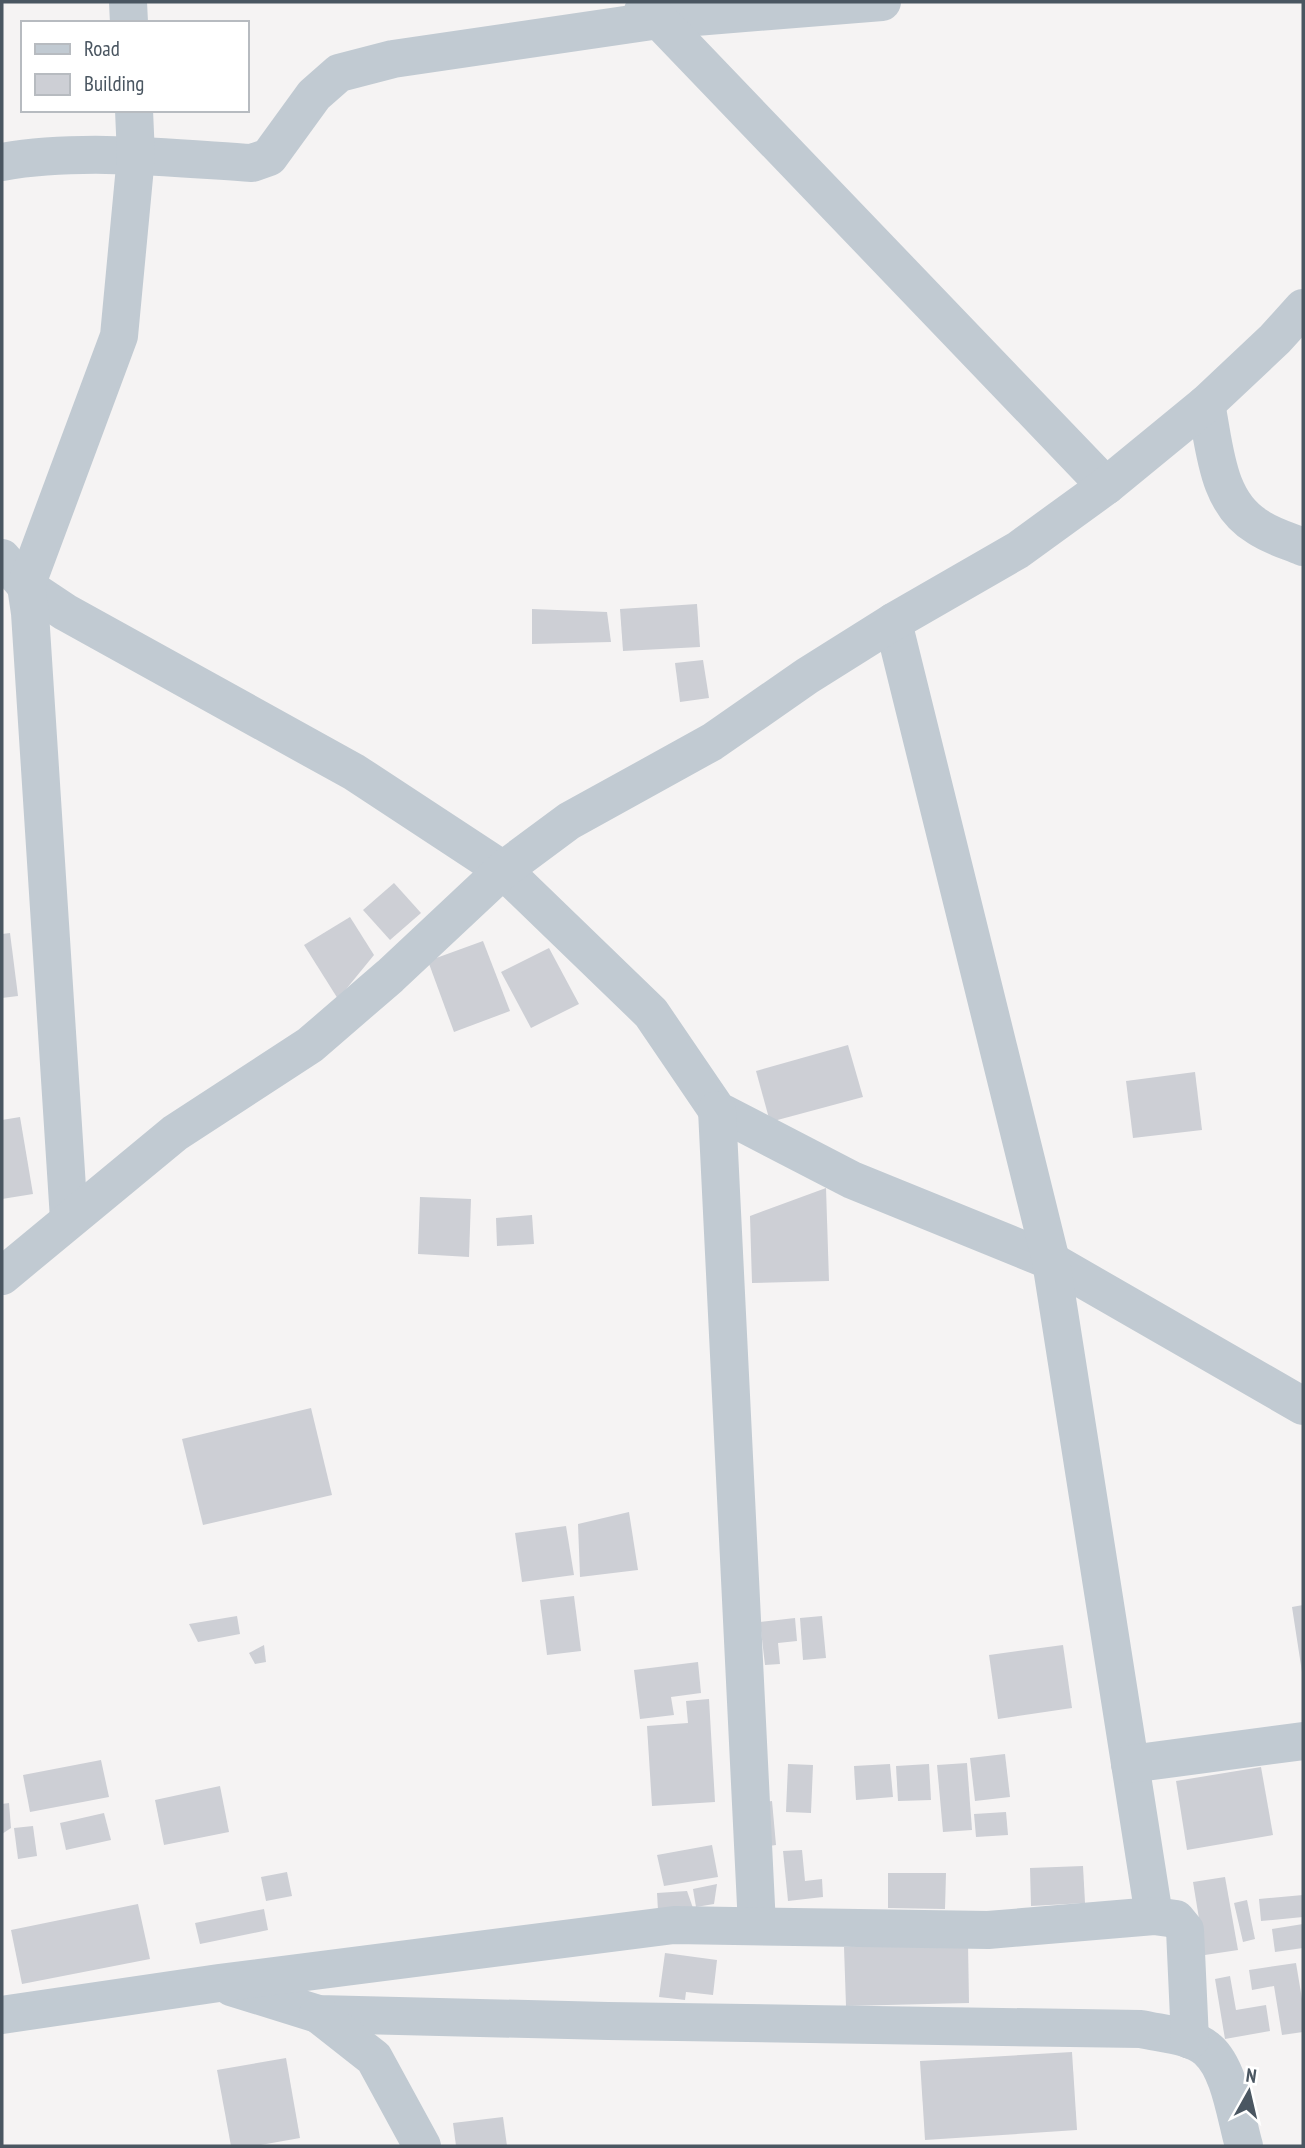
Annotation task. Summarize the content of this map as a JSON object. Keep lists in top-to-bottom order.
{
  "legend": ["Road", "Building"],
  "north": "top"
}
